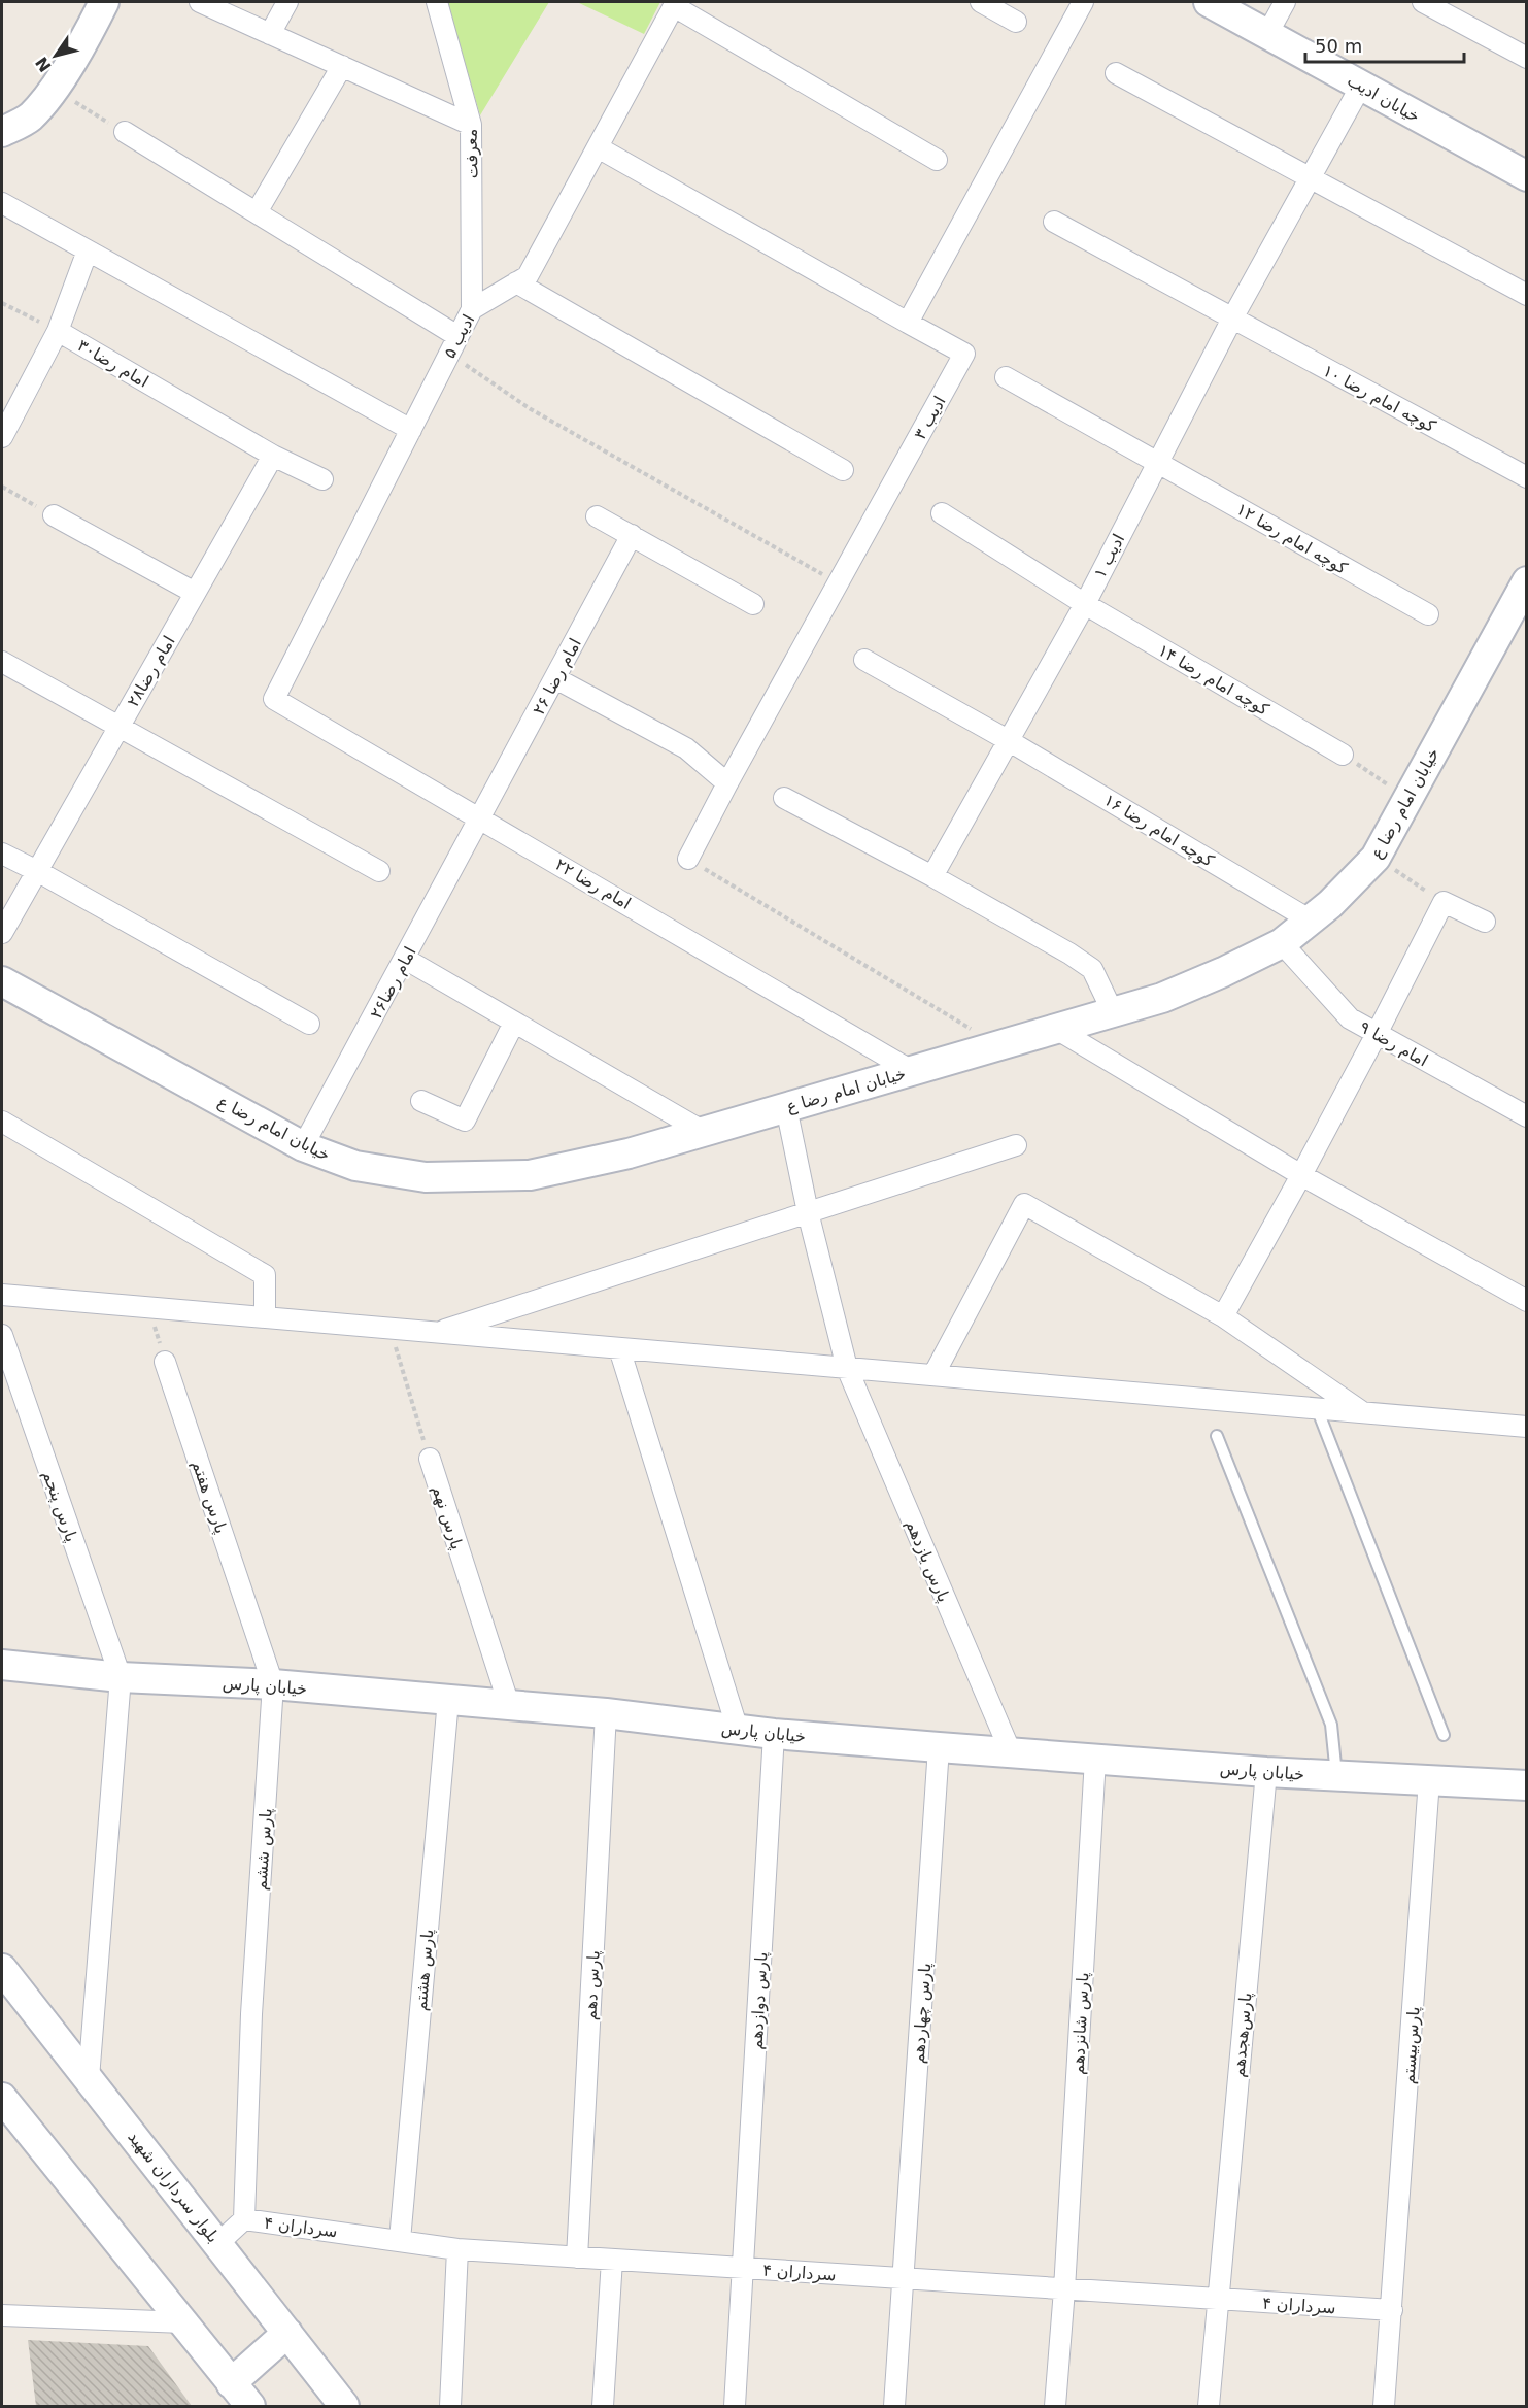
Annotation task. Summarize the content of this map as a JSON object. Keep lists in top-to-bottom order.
{
  "streets": {
    "main road": [
      "خیابان ادیب",
      "خیابان امام رضا ع",
      "خیابان پارس",
      "بلوار سرداران شهید"
    ],
    "street": [
      "معرفت",
      "ادیب ۵",
      "امام رضا۳۰",
      "کوچه امام رضا ۱۰",
      "ادیب ۳",
      "کوچه امام رضا ۱۲",
      "ادیب ۱",
      "امام رضا۲۸",
      "امام رضا ۲۶",
      "کوچه امام رضا ۱۴",
      "کوچه امام رضا ۱۶",
      "امام رضا ۲۲",
      "امام رضا۲۶",
      "امام رضا ۹",
      "پارس‌‌ هفتم",
      "پارس‌‌ پنجم",
      "پارس‌‌ نهم",
      "پارس‌‌ یازدهم",
      "پارس‌‌ ششم",
      "پارس‌‌ هشتم",
      "پارس‌‌ دهم",
      "پارس‌‌ دوازدهم",
      "پارس‌‌ چهاردهم",
      "پارس‌‌ شانزدهم",
      "پارس‌‌هجدهم",
      "پارس‌بیستم",
      "سرداران ۴"
    ]
  },
  "crossings": [
    ["خیابان ادیب", "ادیب ۱"],
    ["معرفت", "ادیب ۵"],
    ["ادیب ۵", "امام رضا ۲۲"],
    ["امام رضا۳۰", "امام رضا۲۸"],
    ["کوچه امام رضا ۱۰", "ادیب ۱"],
    ["کوچه امام رضا ۱۲", "ادیب ۱"],
    ["ادیب ۱", "کوچه امام رضا ۱۴"],
    ["ادیب ۱", "کوچه امام رضا ۱۶"],
    ["امام رضا ۲۶", "امام رضا ۲۲"],
    ["امام رضا ۲۶", "امام رضا۲۶"],
    ["خیابان امام رضا ع", "کوچه امام رضا ۱۶"],
    ["خیابان امام رضا ع", "امام رضا ۲۲"],
    ["خیابان امام رضا ع", "امام رضا۲۶"],
    ["خیابان امام رضا ع", "امام رضا ۹"],
    ["خیابان امام رضا ع", "پارس‌‌ یازدهم"],
    ["امام رضا ۲۲", "امام رضا۲۶"],
    ["پارس‌‌ هفتم", "خیابان پارس"],
    ["پارس‌‌ هفتم", "پارس‌‌ ششم"],
    ["پارس‌‌ پنجم", "خیابان پارس"],
    ["پارس‌‌ نهم", "خیابان پارس"],
    ["پارس‌‌ یازدهم", "خیابان پارس"],
    ["خیابان پارس", "پارس‌‌ ششم"],
    ["خیابان پارس", "پارس‌‌ هشتم"],
    ["خیابان پارس", "پارس‌‌ دهم"],
    ["خیابان پارس", "پارس‌‌ دوازدهم"],
    ["خیابان پارس", "پارس‌‌ چهاردهم"],
    ["خیابان پارس", "پارس‌‌ شانزدهم"],
    ["خیابان پارس", "پارس‌‌هجدهم"],
    ["خیابان پارس", "پارس‌بیستم"],
    ["پارس‌‌ ششم", "سرداران ۴"],
    ["پارس‌‌ هشتم", "سرداران ۴"],
    ["پارس‌‌ دهم", "سرداران ۴"],
    ["پارس‌‌ دوازدهم", "سرداران ۴"],
    ["پارس‌‌ چهاردهم", "سرداران ۴"],
    ["پارس‌‌ شانزدهم", "سرداران ۴"],
    ["پارس‌‌هجدهم", "سرداران ۴"],
    ["پارس‌بیستم", "سرداران ۴"],
    ["بلوار سرداران شهید", "سرداران ۴"]
  ],
  "scale_bar": "50 m",
  "north": "bottom left"
}
